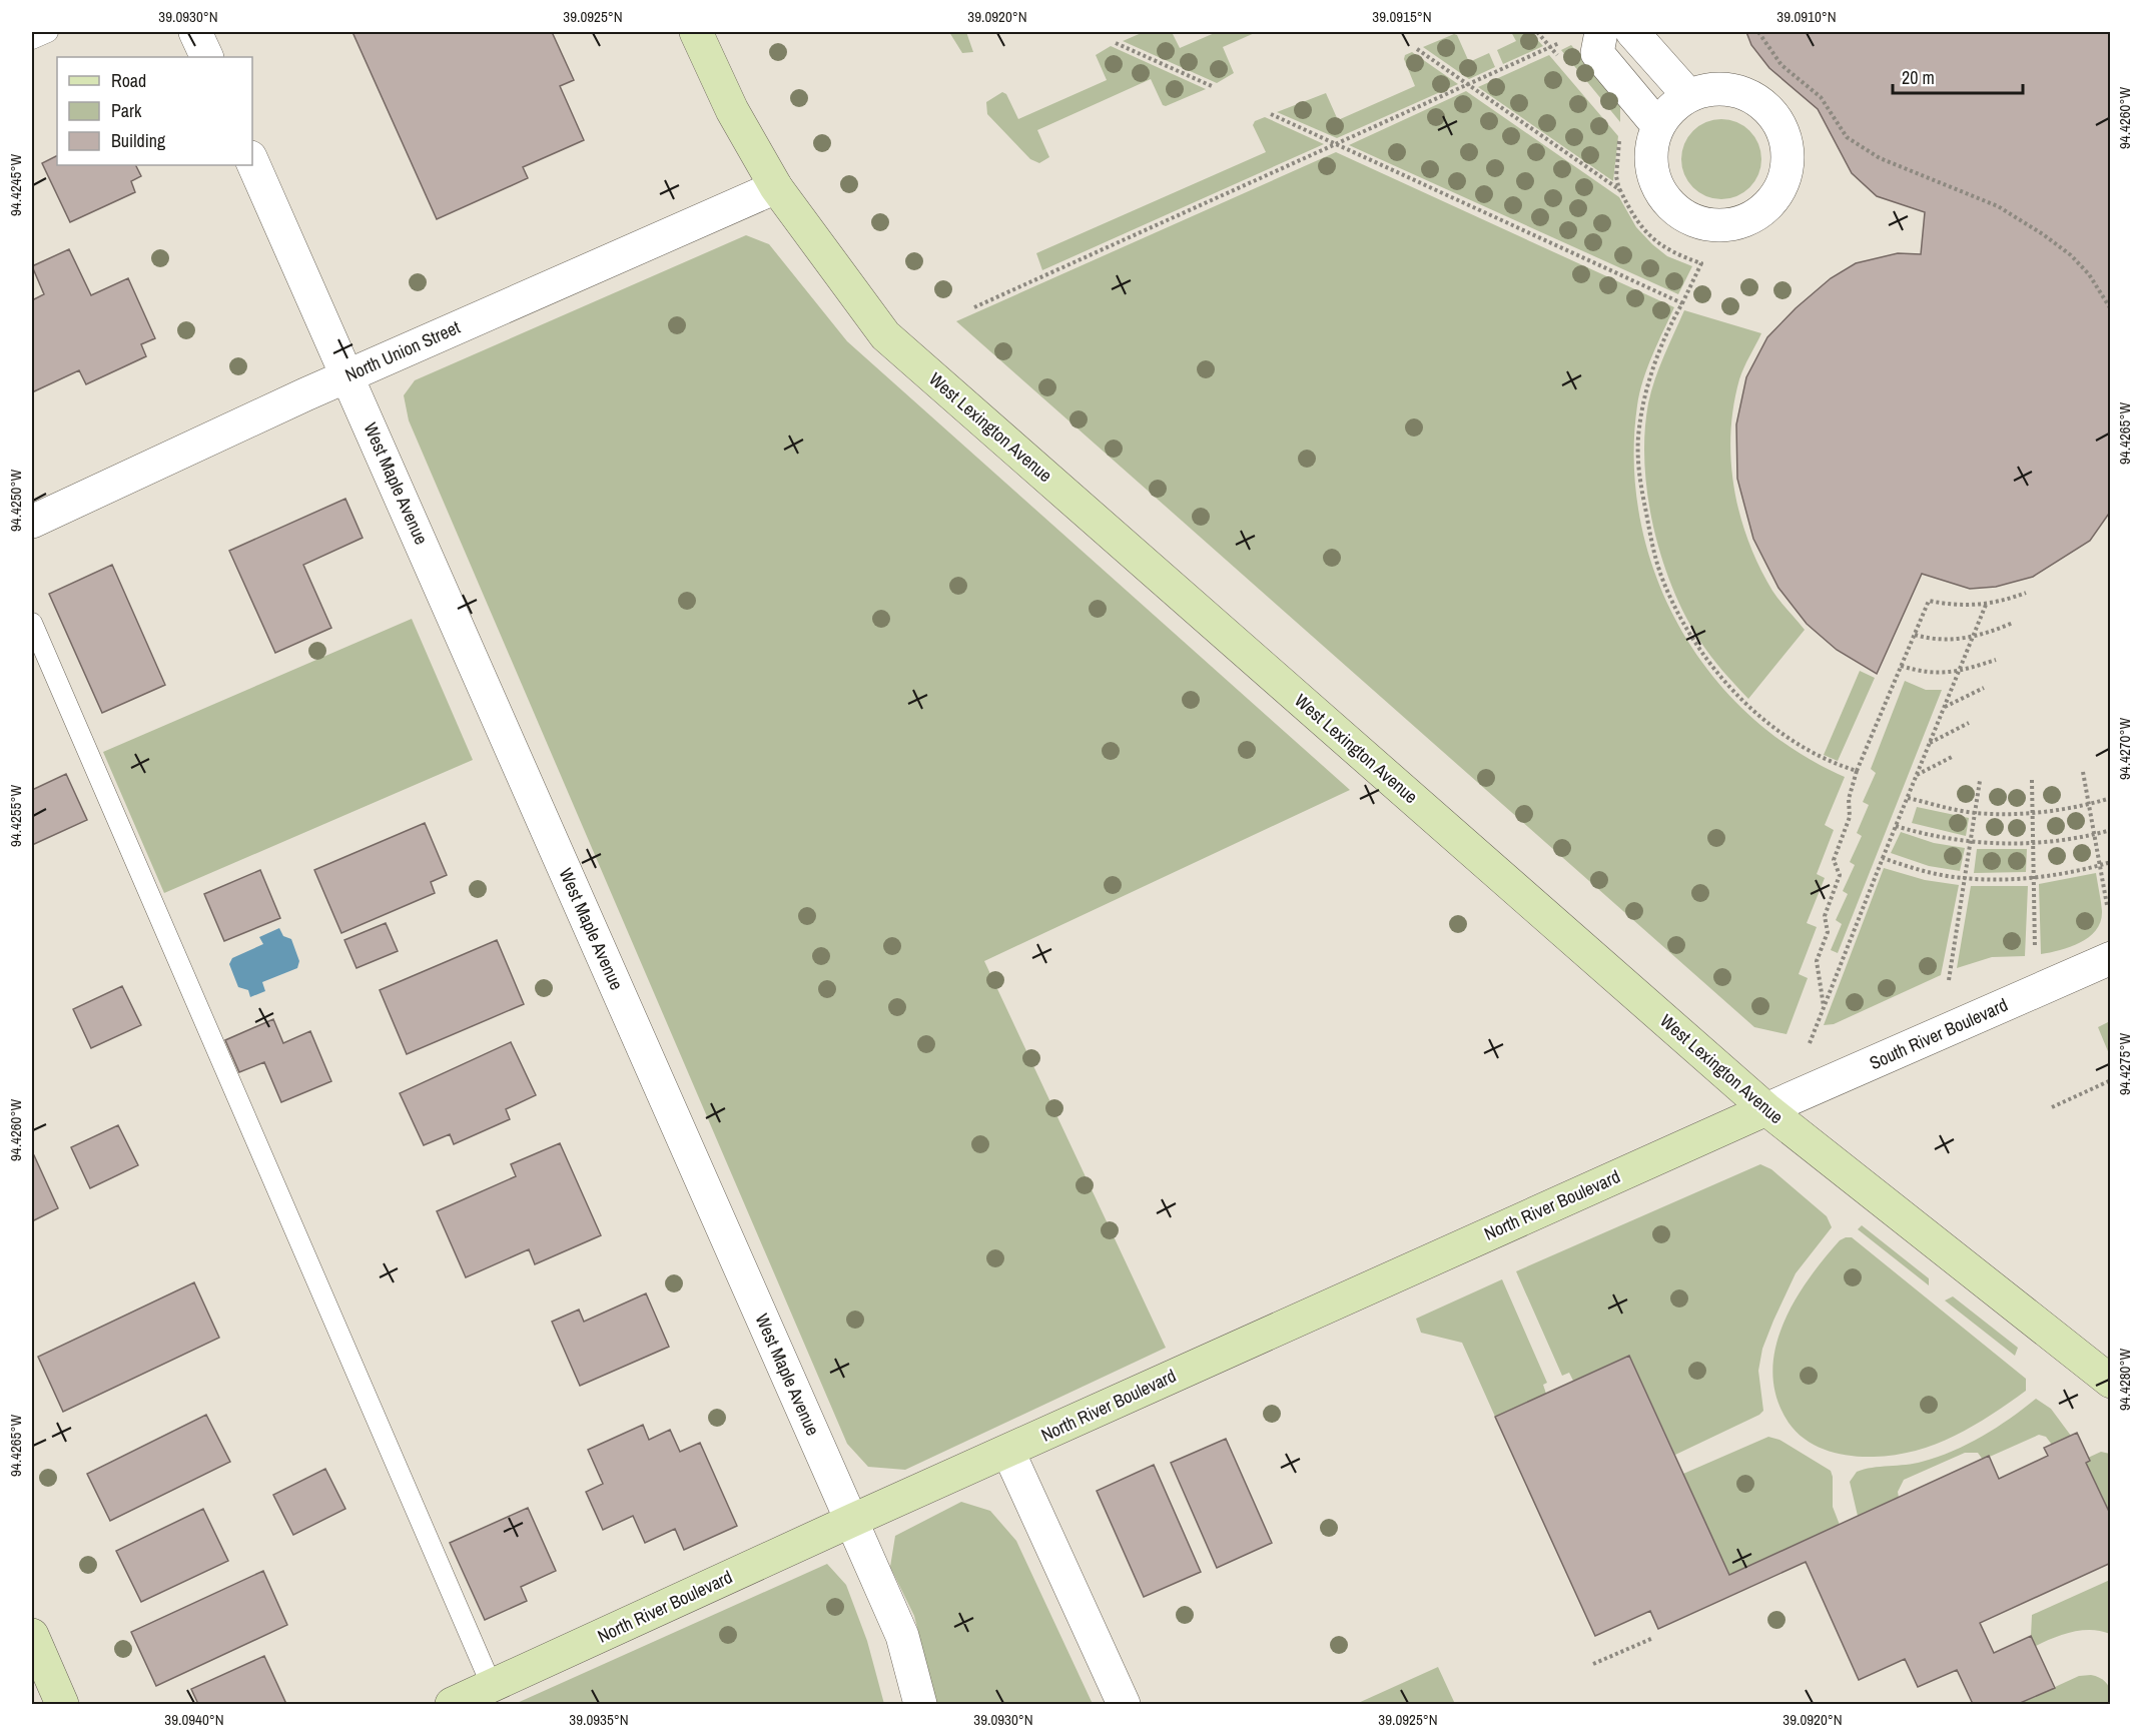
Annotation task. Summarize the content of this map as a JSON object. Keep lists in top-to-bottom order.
{
  "streets": {
    "main road": ["West Lexington Avenue", "North River Boulevard"],
    "street": ["North Union Street", "West Maple Avenue", "South River Boulevard"]
  },
  "crossings": [
    ["North Union Street", "West Lexington Avenue"],
    ["North Union Street", "West Maple Avenue"],
    ["West Lexington Avenue", "South River Boulevard"],
    ["West Lexington Avenue", "North River Boulevard"],
    ["West Maple Avenue", "North River Boulevard"],
    ["South River Boulevard", "North River Boulevard"]
  ],
  "legend": ["Road", "Park", "Building"],
  "scale_bar": "20 m",
  "coordinates": [
    "39.0930°N",
    "39.0925°N",
    "39.0920°N",
    "39.0915°N",
    "39.0910°N",
    "94.4260°W",
    "94.4245°W",
    "94.4265°W",
    "94.4250°W",
    "94.4270°W",
    "94.4255°W",
    "94.4275°W",
    "94.4280°W",
    "39.0940°N",
    "39.0935°N"
  ]
}
